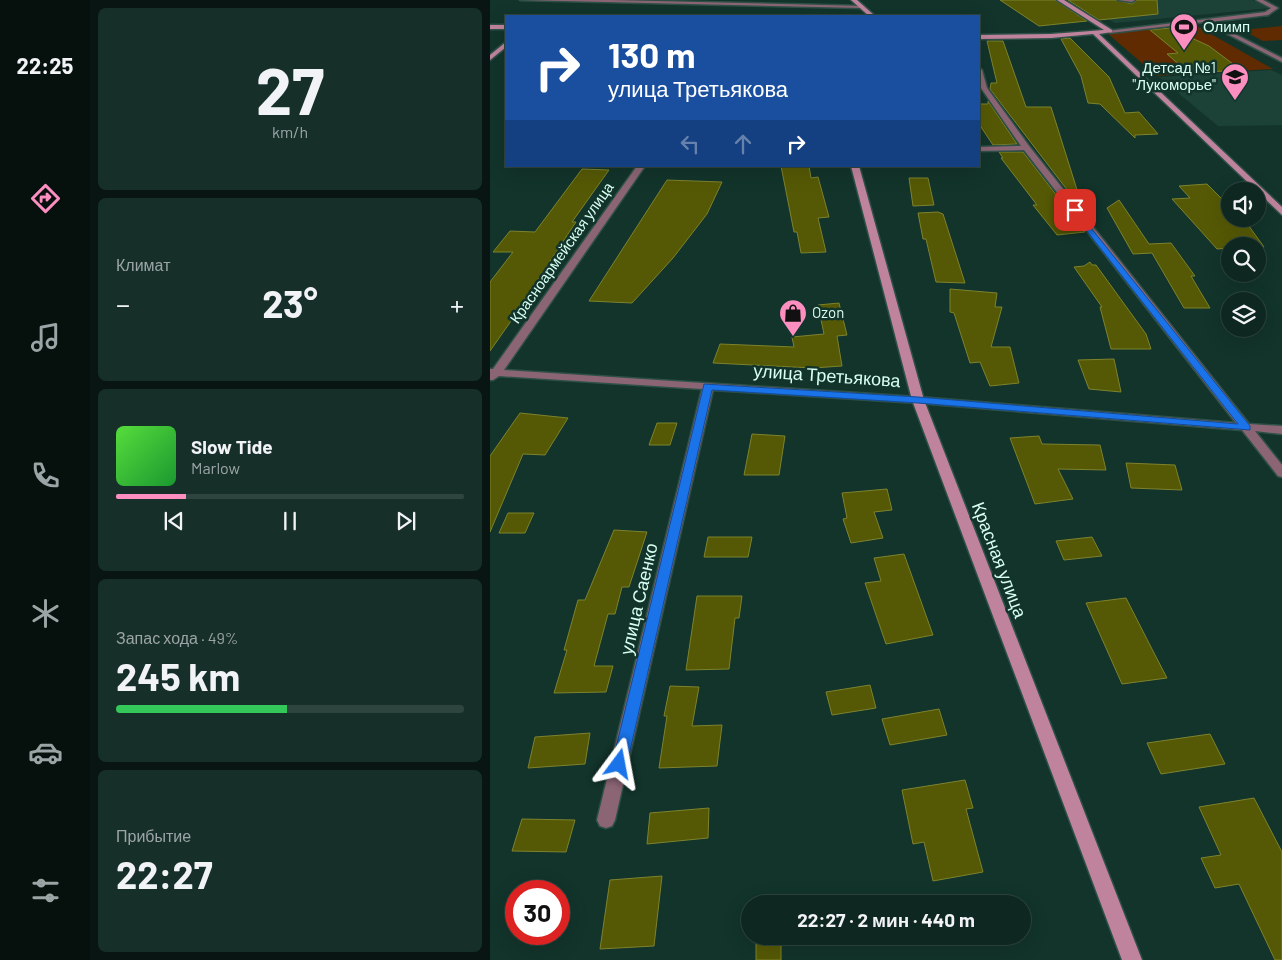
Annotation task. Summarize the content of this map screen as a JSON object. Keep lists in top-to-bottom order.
{
  "streets": {
    "street": [
      "Красноармейская улица",
      "улица Третьякова",
      "Красная улица",
      "улица Саенко"
    ]
  },
  "crossings": [
    ["Красноармейская улица", "улица Третьякова"],
    ["улица Третьякова", "Красная улица"],
    ["улица Третьякова", "улица Саенко"]
  ],
  "places": {
    "sports": ["Олимп"],
    "school or university": ["Детсад №1 \"Лукоморье\""],
    "shop": ["Ozon"]
  },
  "page": {
    "tabs": "22:25",
    "tile": [
      ["27", "km/h"],
      "Климат",
      ["Запас хода · 49%", "245 km"],
      ["Прибытие", "22:27"]
    ],
    "turn": ["130 m", "улица Третьякова"],
    "heat": ["−", "23°", "+"],
    "song": ["Slow Tide", "Marlow"],
    "limit": "30",
    "trip": "22:27 · 2 мин · 440 m"
  }
}
